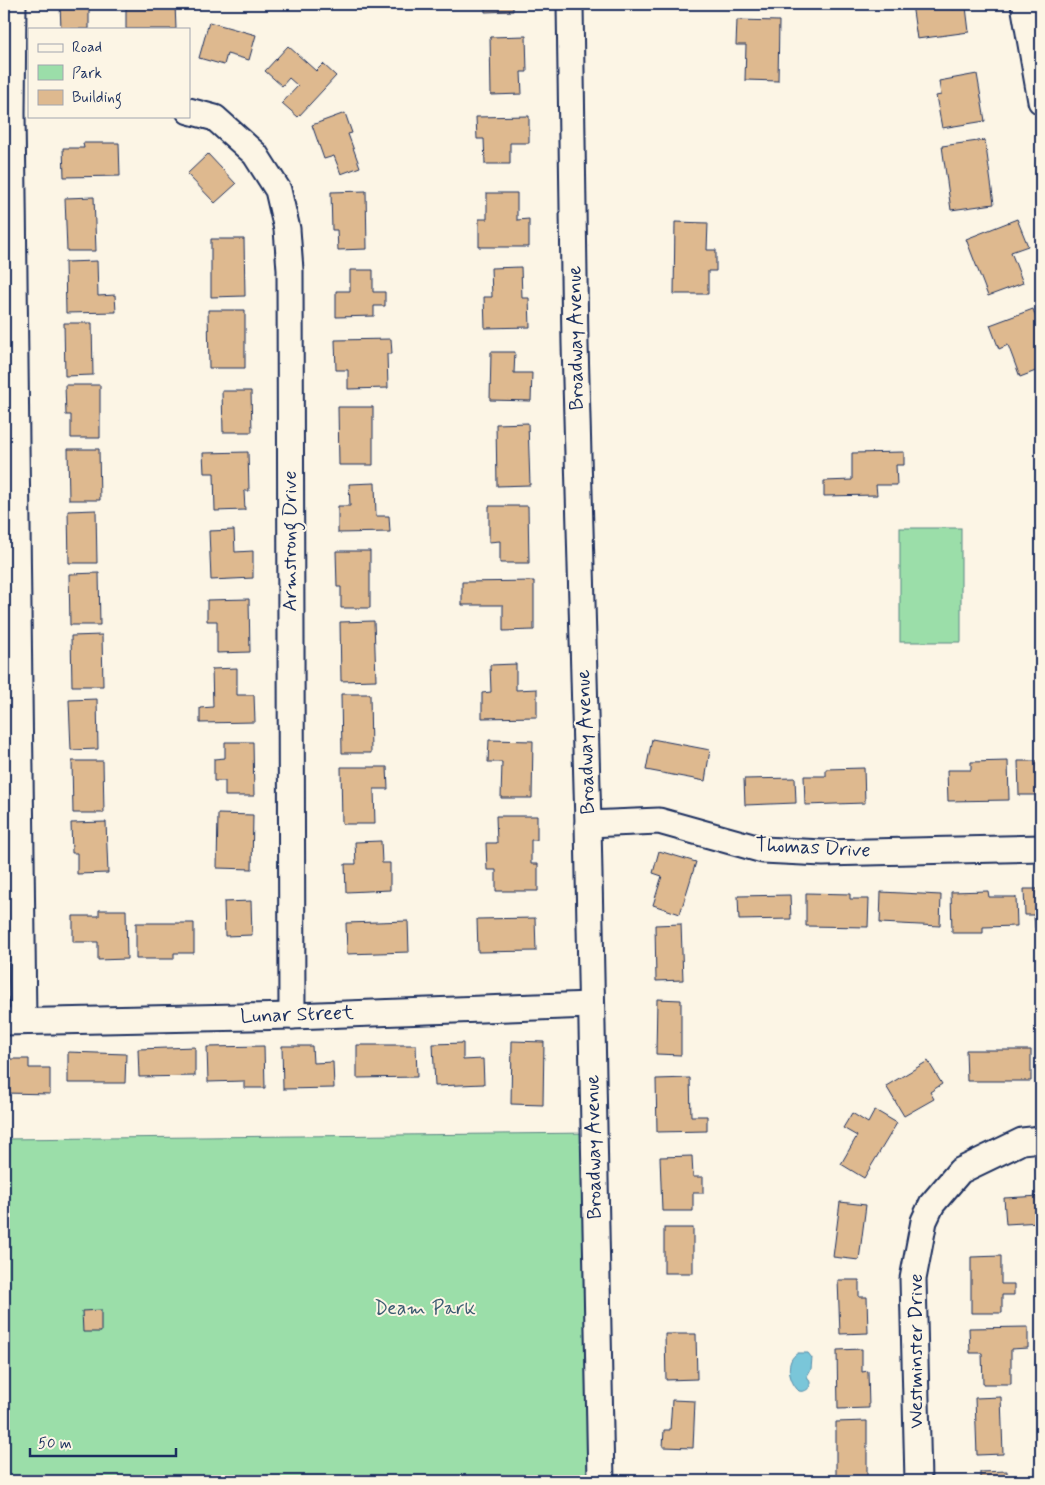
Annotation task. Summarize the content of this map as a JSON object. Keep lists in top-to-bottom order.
{
  "streets": {
    "street": [
      "Broadway Avenue",
      "Armstrong Drive",
      "Thomas Drive",
      "Lunar Street",
      "Westminster Drive"
    ]
  },
  "crossings": [
    ["Broadway Avenue", "Thomas Drive"],
    ["Broadway Avenue", "Lunar Street"],
    ["Armstrong Drive", "Lunar Street"]
  ],
  "parks": ["Deam Park"],
  "legend": ["Road", "Park", "Building"],
  "scale_bar": "50 m"
}
